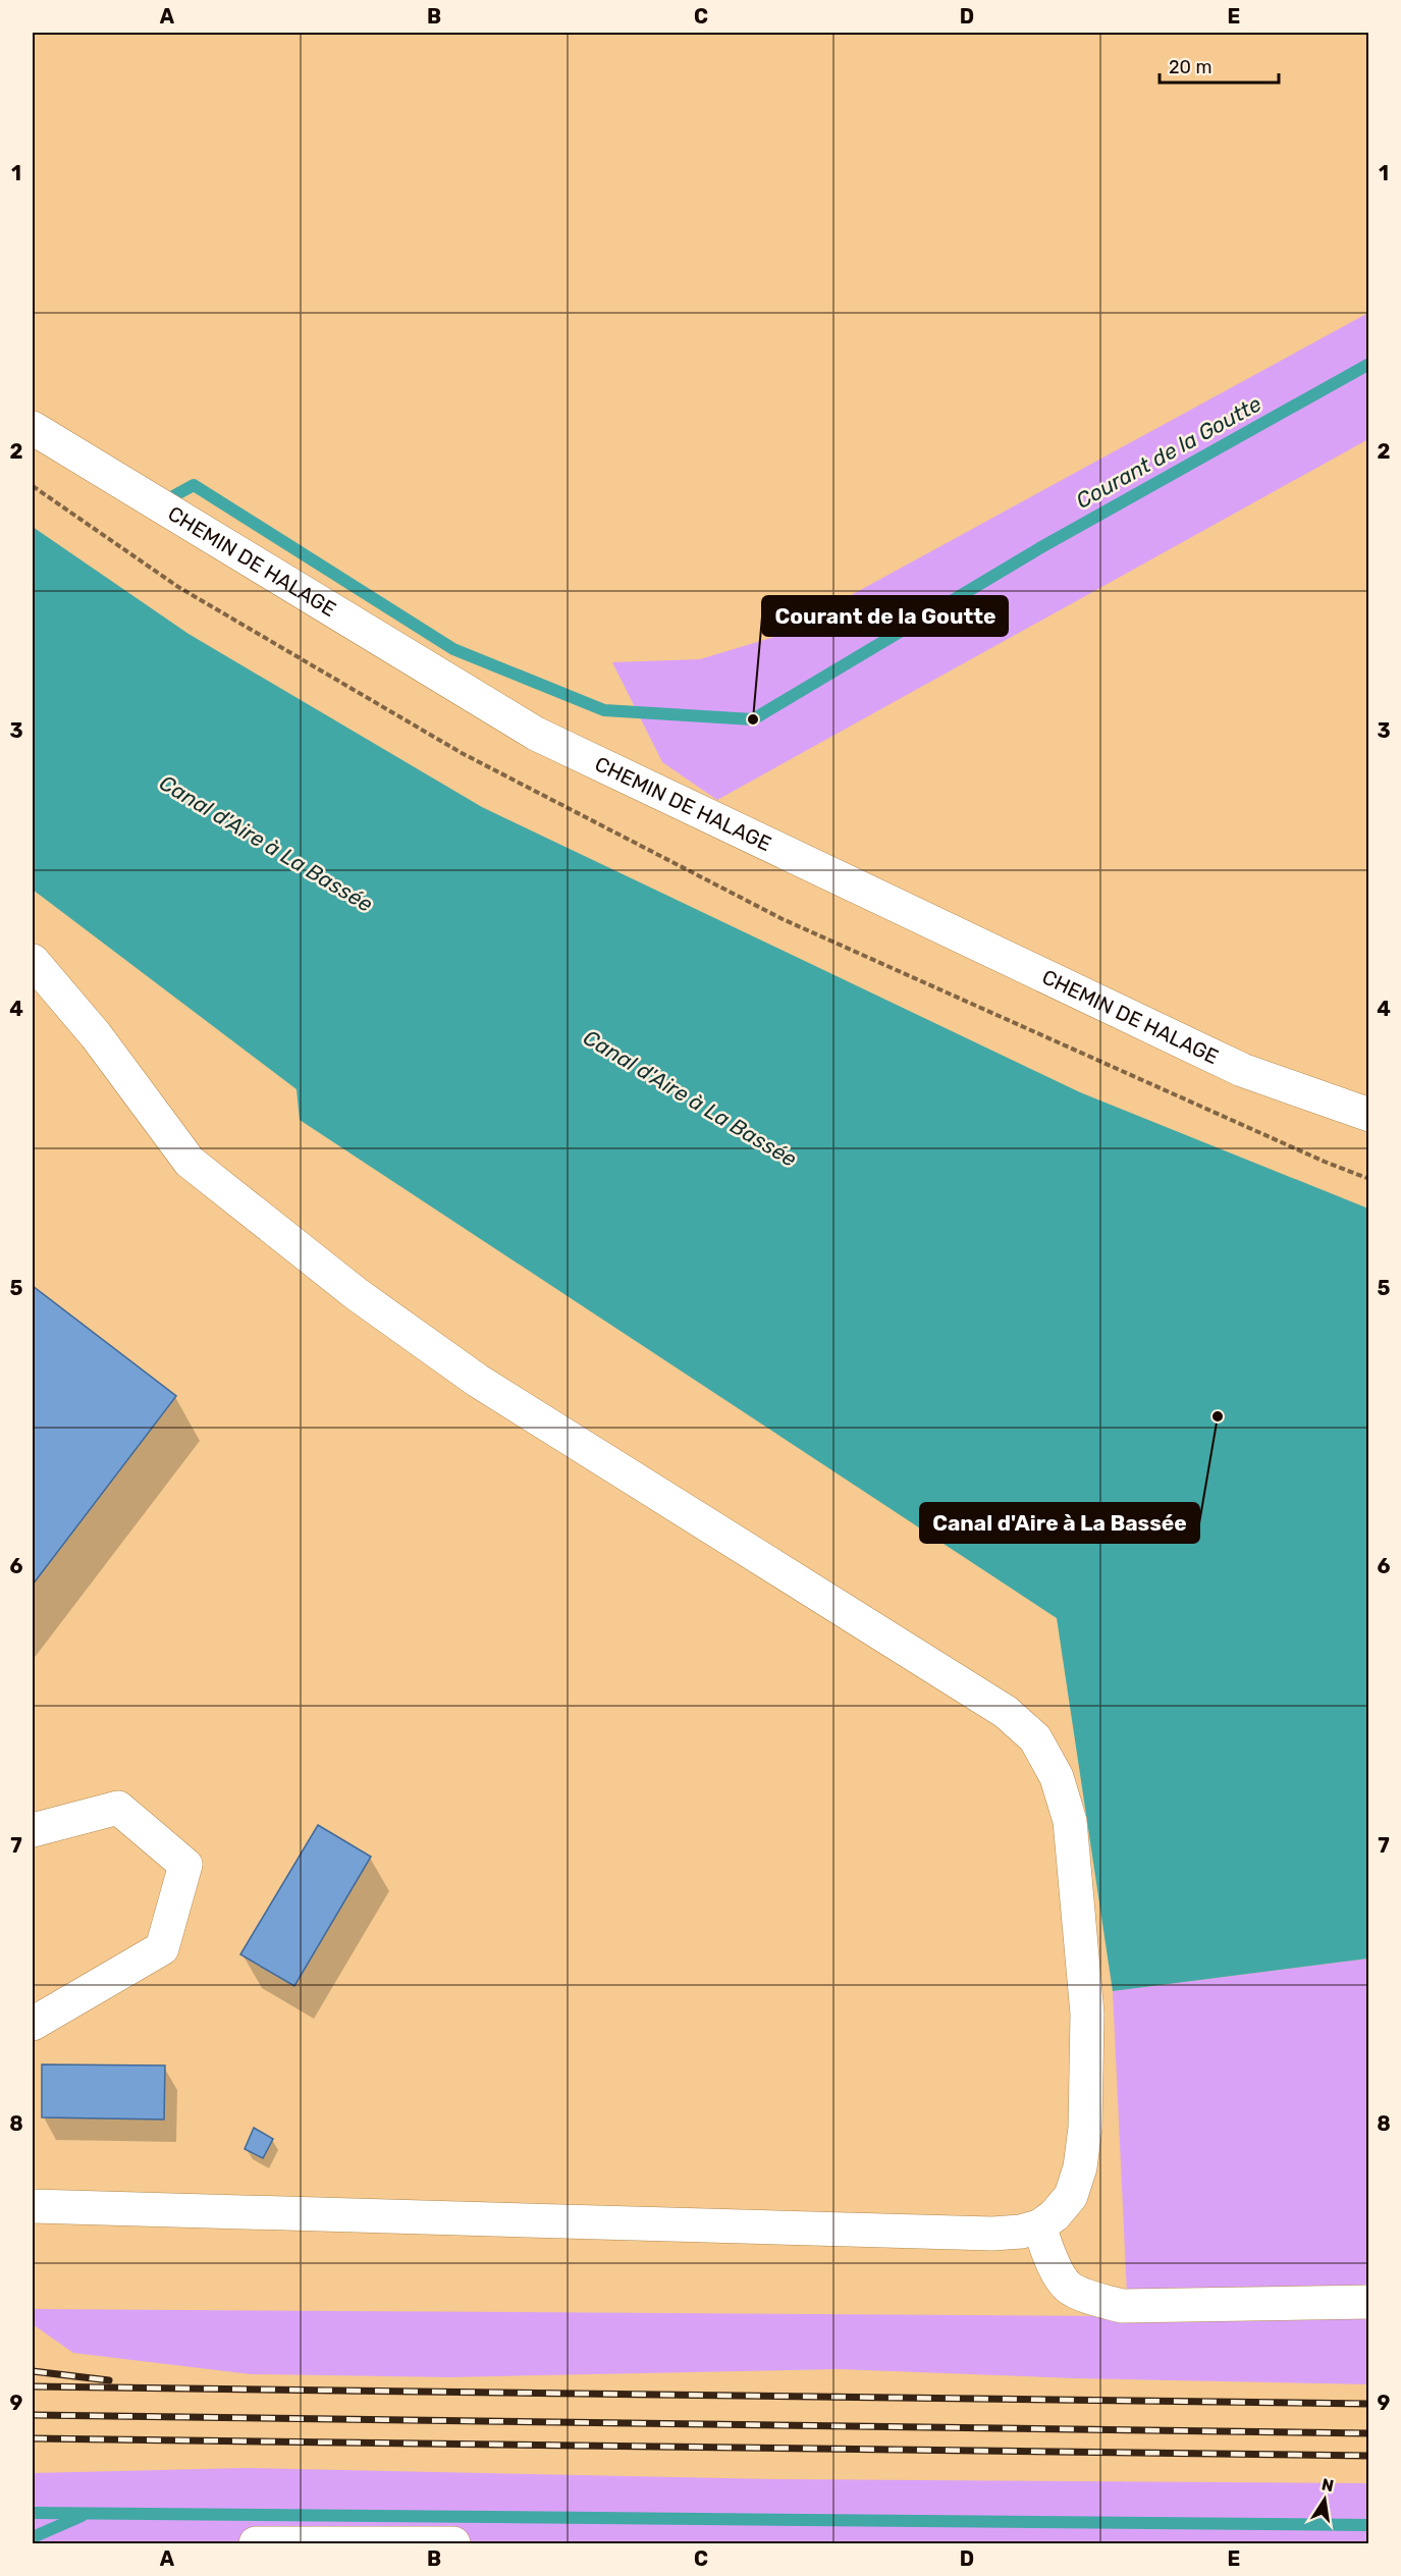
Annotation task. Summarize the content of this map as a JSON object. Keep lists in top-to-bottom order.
{
  "streets": {
    "street": ["CHEMIN DE HALAGE"]
  },
  "water": ["Courant de la Goutte", "Canal d'Aire à La Bassée"],
  "places": ["Courant de la Goutte", "Canal d'Aire à La Bassée"],
  "scale_bar": "20 m",
  "north": "top",
  "grid": {
    "columns": [
      "A",
      "B",
      "C",
      "D",
      "E"
    ],
    "rows": [
      "1",
      "2",
      "3",
      "4",
      "5",
      "6",
      "7",
      "8",
      "9"
    ]
  }
}
